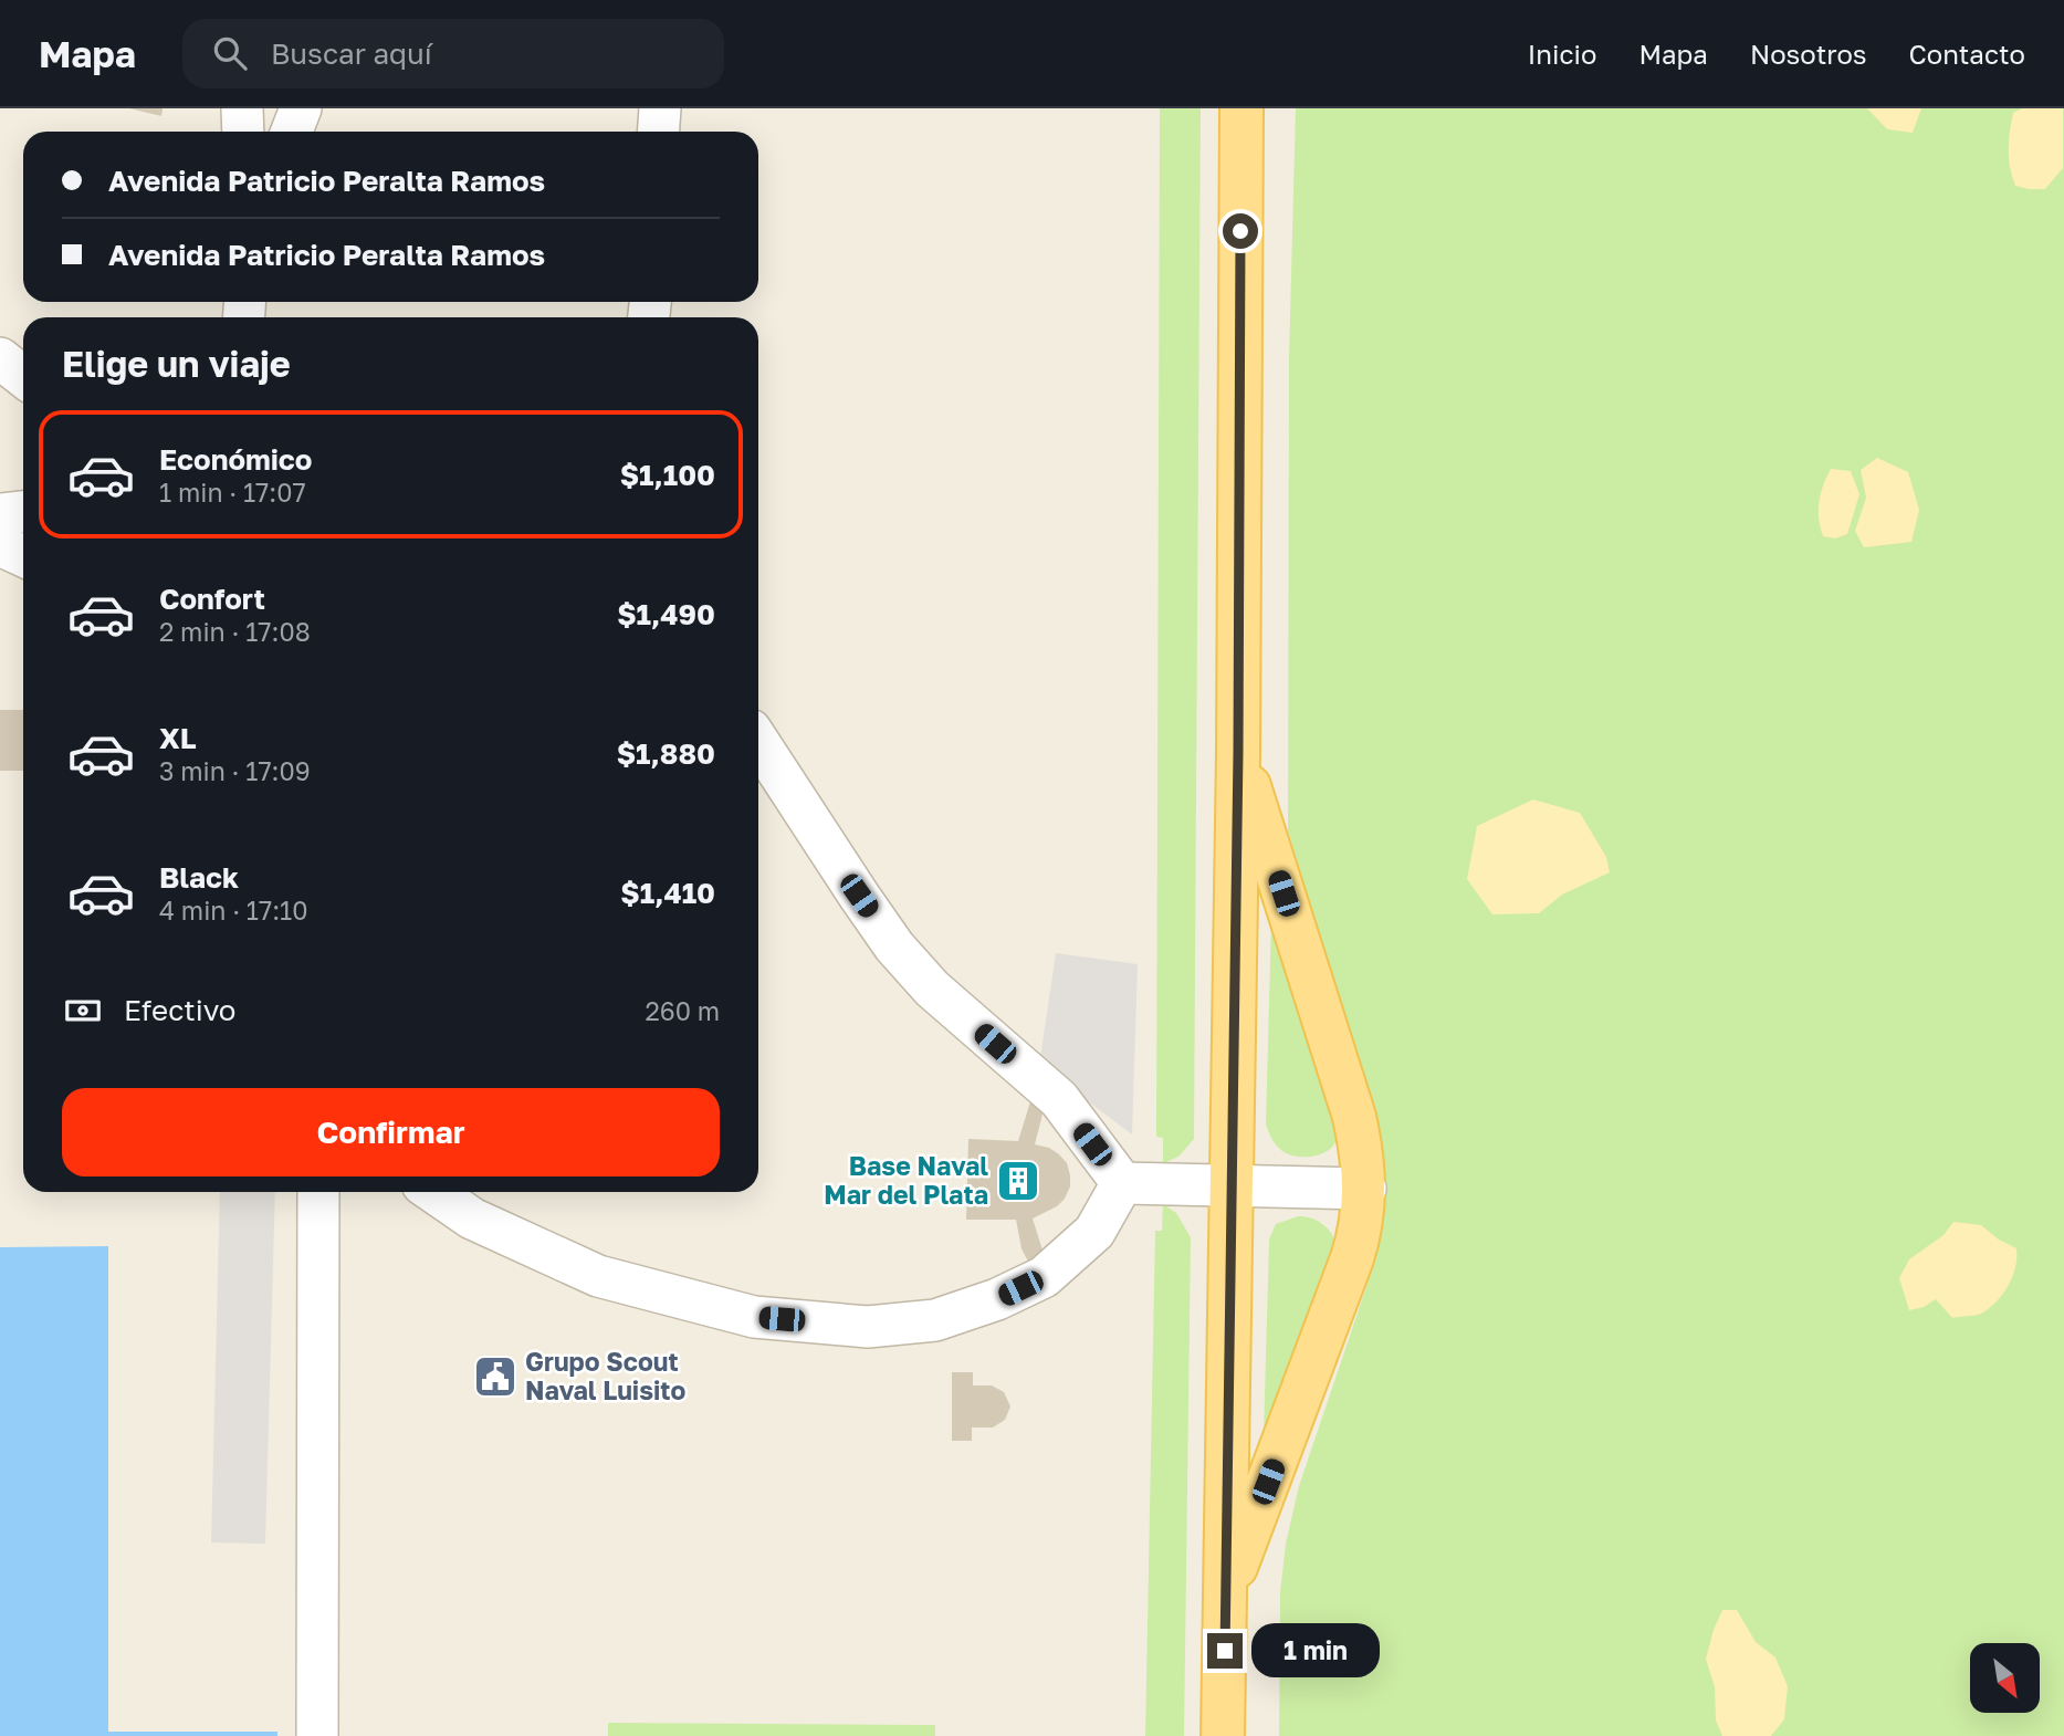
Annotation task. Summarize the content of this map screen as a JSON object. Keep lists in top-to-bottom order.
{
  "places": {
    "building": ["Base Naval Mar del Plata"],
    "public building": ["Grupo Scout Naval Luisito"]
  },
  "north": "bottom right",
  "page": {
    "header": "Mapa",
    "search": "Buscar aquí",
    "nav": [
      "Inicio",
      "Mapa",
      "Nosotros",
      "Contacto"
    ],
    "banner": ["Avenida Patricio Peralta Ramos", "Avenida Patricio Peralta Ramos"],
    "heading": "Elige un viaje",
    "list": [
      {
        "name": "Económico",
        "note": "1 min · 17:07",
        "value": "$1,100"
      },
      {
        "name": "Confort",
        "note": "2 min · 17:08",
        "value": "$1,490"
      },
      {
        "name": "XL",
        "note": "3 min · 17:09",
        "value": "$1,880"
      },
      {
        "name": "Black",
        "note": "4 min · 17:10",
        "value": "$1,410"
      }
    ],
    "pay": ["Efectivo", "260 m"],
    "buttons": "Confirmar",
    "bubble": "1 min"
  }
}
